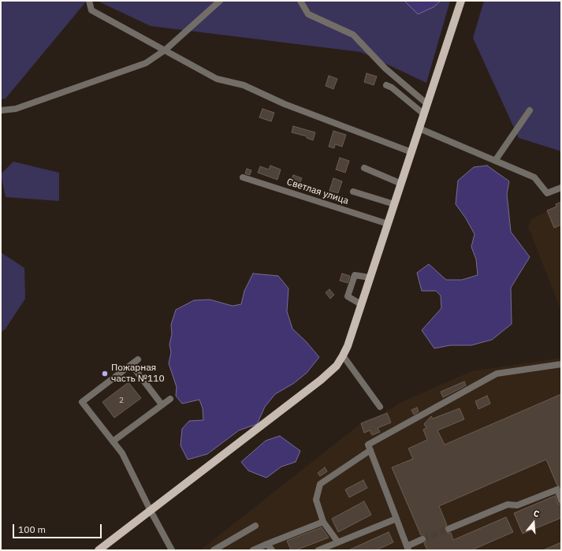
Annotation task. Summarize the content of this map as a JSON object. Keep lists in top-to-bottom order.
{
  "streets": {
    "lane": ["Светлая улица"]
  },
  "places": ["Пожарная часть №110"],
  "house_numbers": ["2"],
  "scale_bar": "100 m",
  "north": "top"
}
